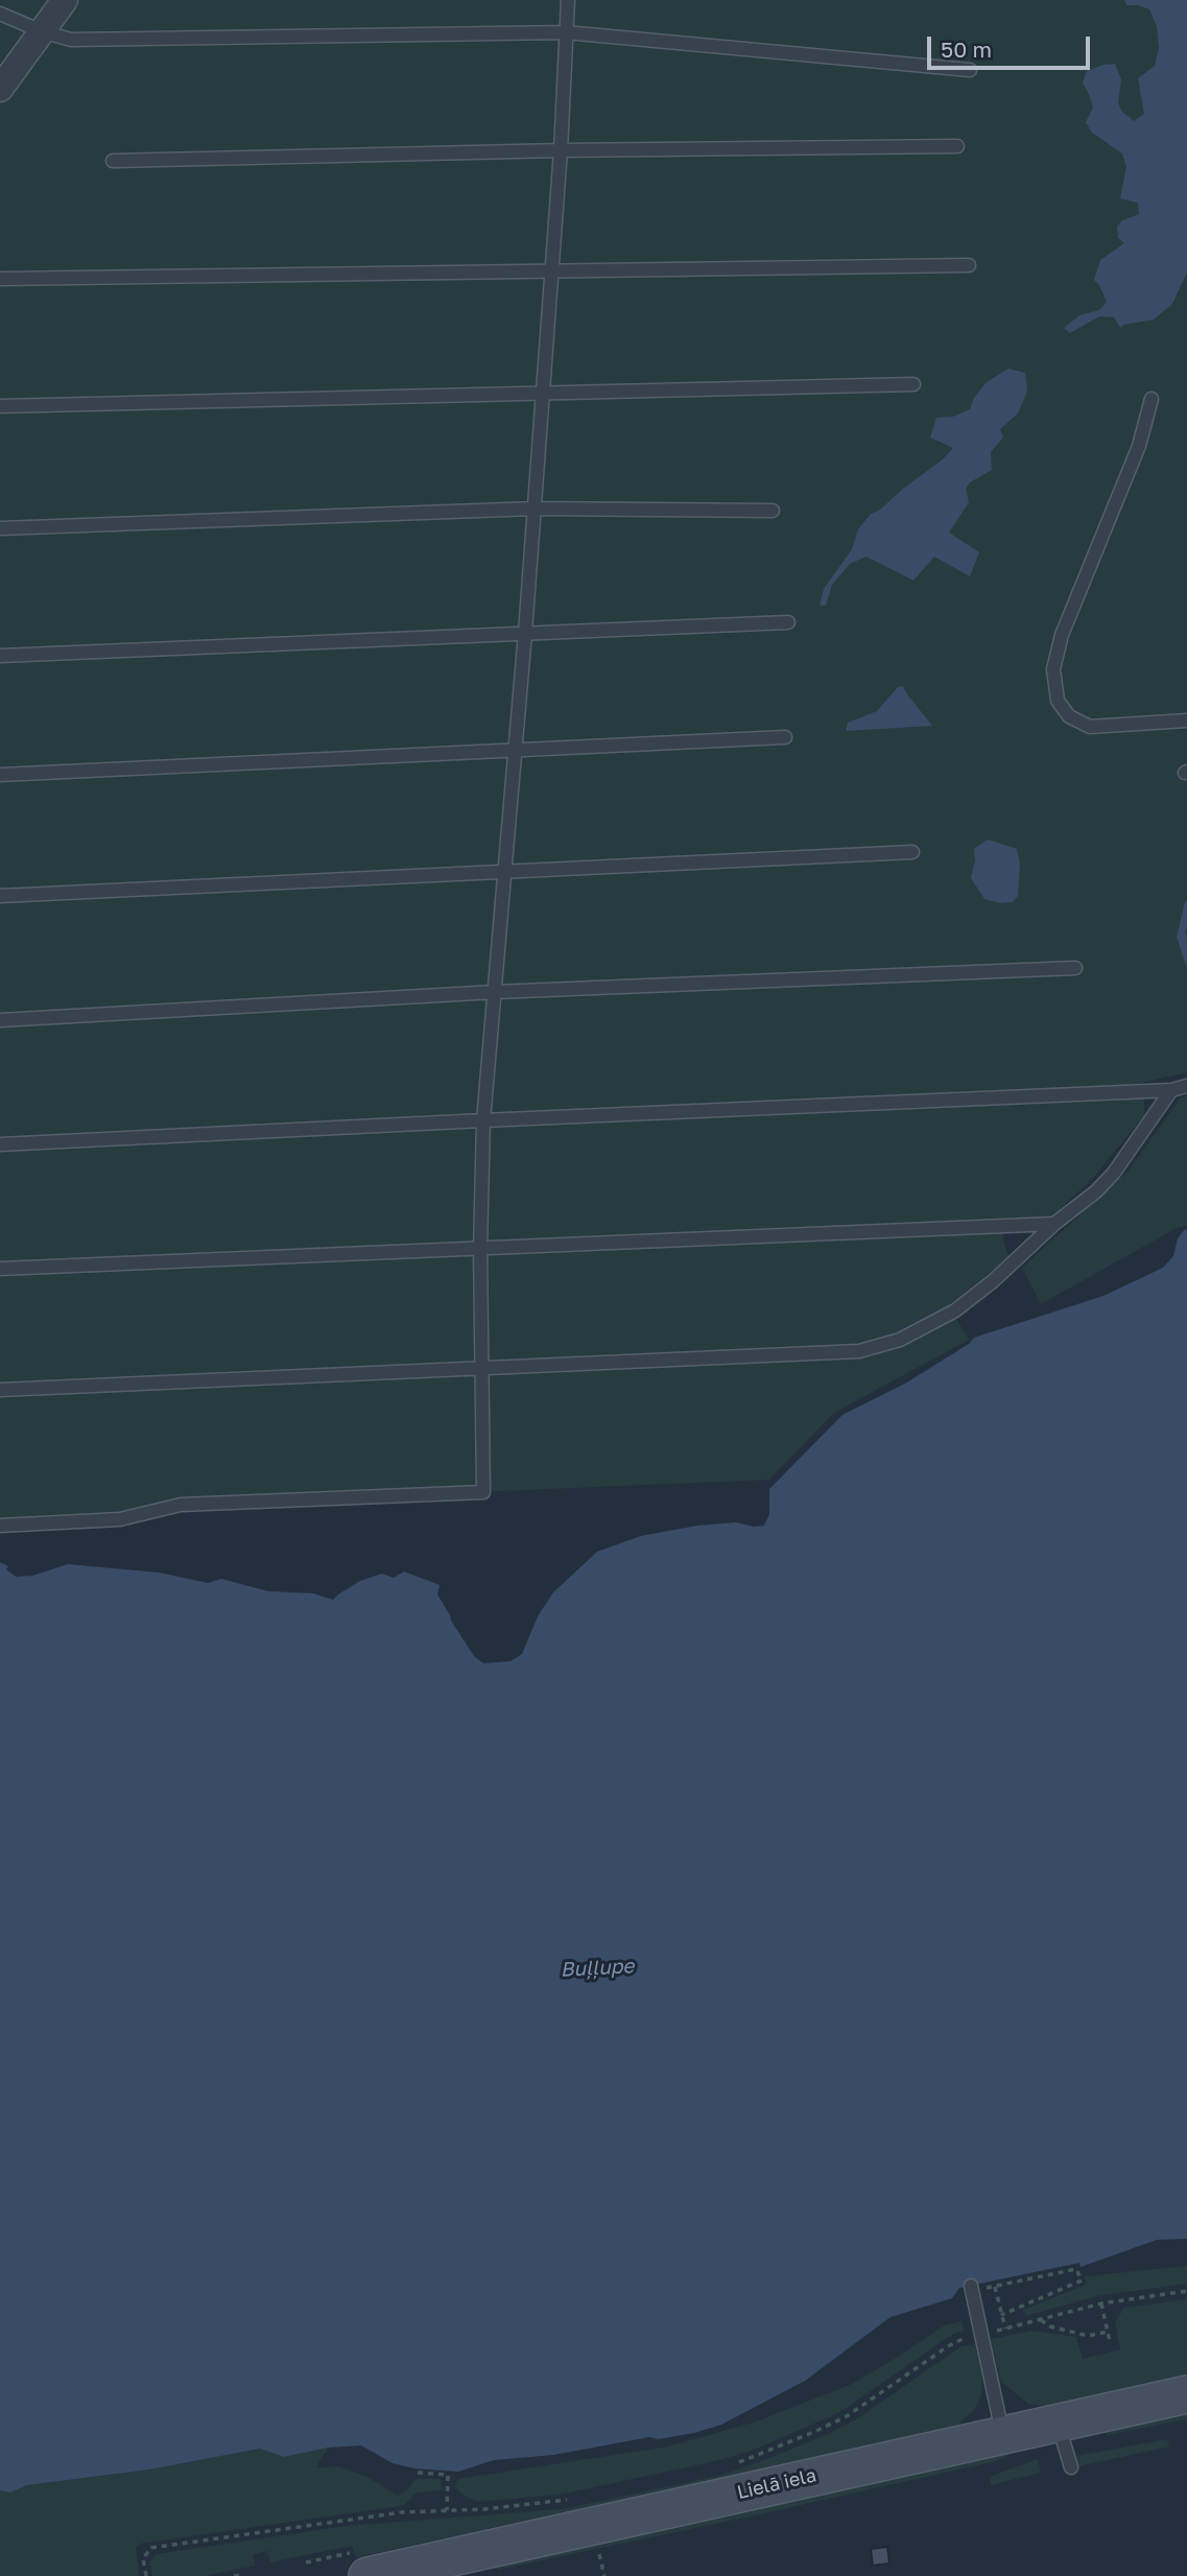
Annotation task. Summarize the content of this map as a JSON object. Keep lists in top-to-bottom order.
{
  "streets": {
    "main road": ["Lielā iela"]
  },
  "water": ["Buļļupe"],
  "scale_bar": "50 m"
}
